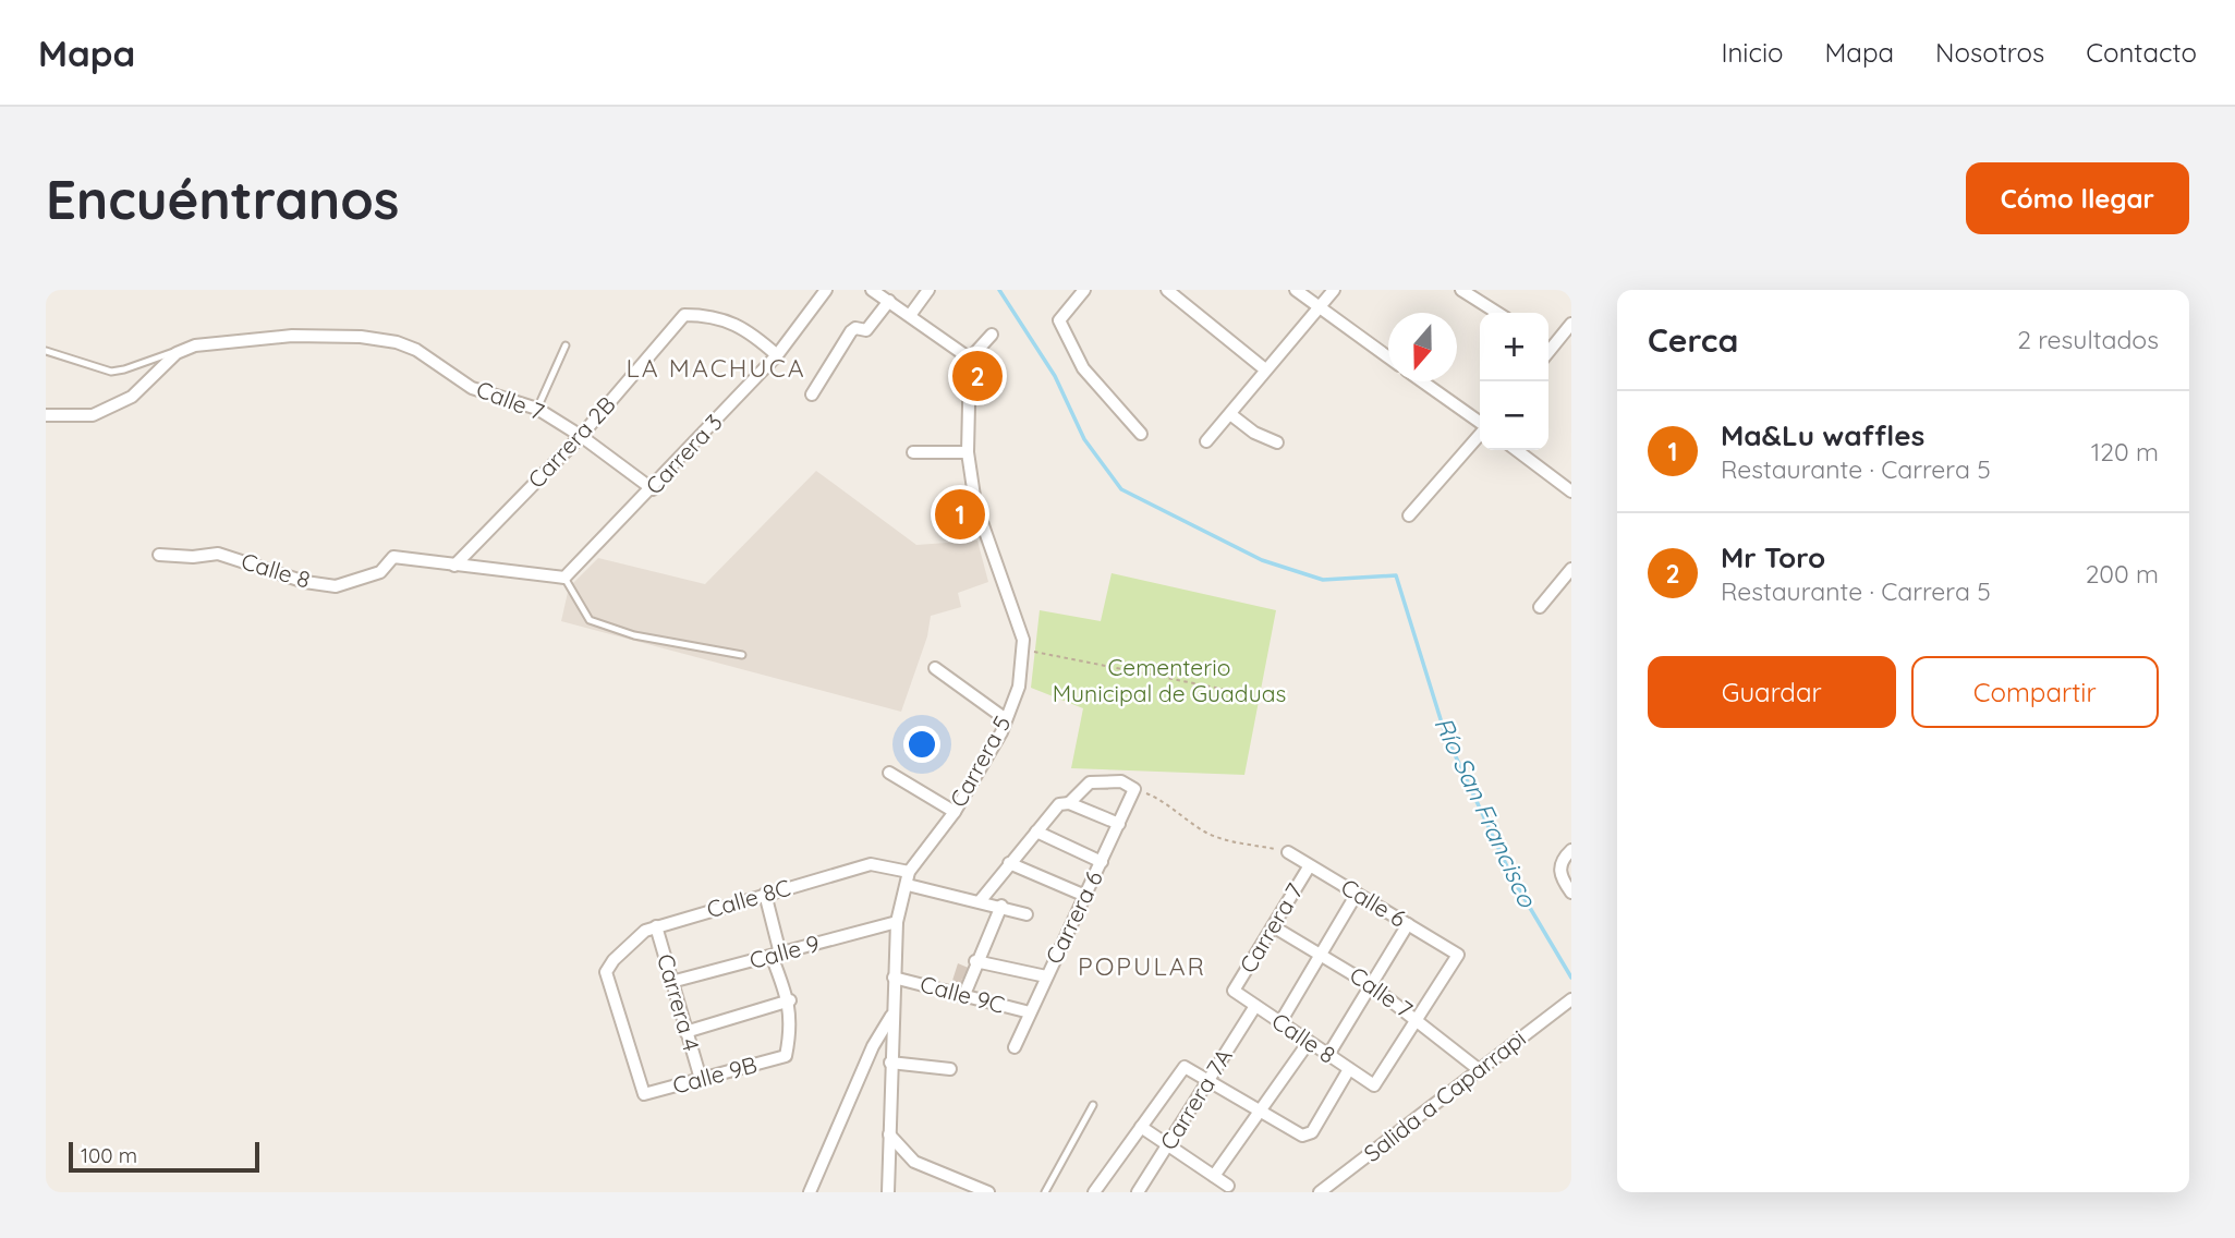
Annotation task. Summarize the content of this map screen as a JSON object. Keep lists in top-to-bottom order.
{
  "streets": {
    "street": [
      "Calle 7",
      "Carrera 2B",
      "Carrera 3",
      "Calle 8",
      "Carrera 5",
      "Calle 8C",
      "Calle 6",
      "Carrera 6",
      "Carrera 7",
      "Calle 9",
      "Calle 9C",
      "Carrera 4",
      "Calle 9B",
      "Salida a Caparrapi",
      "Carrera 7A"
    ]
  },
  "crossings": [
    ["Calle 7", "Carrera 2B"],
    ["Calle 7", "Carrera 3"],
    ["Calle 7", "Calle 8"],
    ["Calle 7", "Calle 6"],
    ["Calle 7", "Carrera 7"],
    ["Calle 7", "Salida a Caparrapi"],
    ["Carrera 2B", "Carrera 3"],
    ["Carrera 2B", "Calle 8"],
    ["Carrera 3", "Calle 8"],
    ["Calle 8", "Calle 6"],
    ["Calle 8", "Carrera 7"],
    ["Calle 8", "Carrera 7A"],
    ["Carrera 5", "Calle 8C"],
    ["Carrera 5", "Calle 9"],
    ["Carrera 5", "Calle 9C"],
    ["Calle 8C", "Carrera 4"],
    ["Calle 8C", "Calle 9B"],
    ["Calle 6", "Carrera 7"],
    ["Carrera 6", "Calle 9C"],
    ["Calle 9", "Carrera 4"],
    ["Carrera 4", "Calle 9B"]
  ],
  "districts": ["LA MACHUCA", "POPULAR"],
  "water": ["Río San Francisco"],
  "parks": ["Cementerio Municipal de Guaduas"],
  "scale_bar": "100 m",
  "north": "bottom",
  "page": {
    "header": "Mapa",
    "nav": [
      "Inicio",
      "Mapa",
      "Nosotros",
      "Contacto"
    ],
    "buttons": [
      "Cómo llegar",
      ["Guardar", "Compartir"]
    ],
    "title": "Encuéntranos",
    "heading": ["Cerca", "2 resultados"],
    "map_buttons": ["+", "−"],
    "pins": ["2", "1"],
    "list": [
      {
        "mark": "1",
        "name": "Ma&Lu waffles",
        "note": "Restaurante · Carrera 5",
        "value": "120 m"
      },
      {
        "mark": "2",
        "name": "Mr Toro",
        "note": "Restaurante · Carrera 5",
        "value": "200 m"
      }
    ],
    "scale": "100 m"
  }
}
